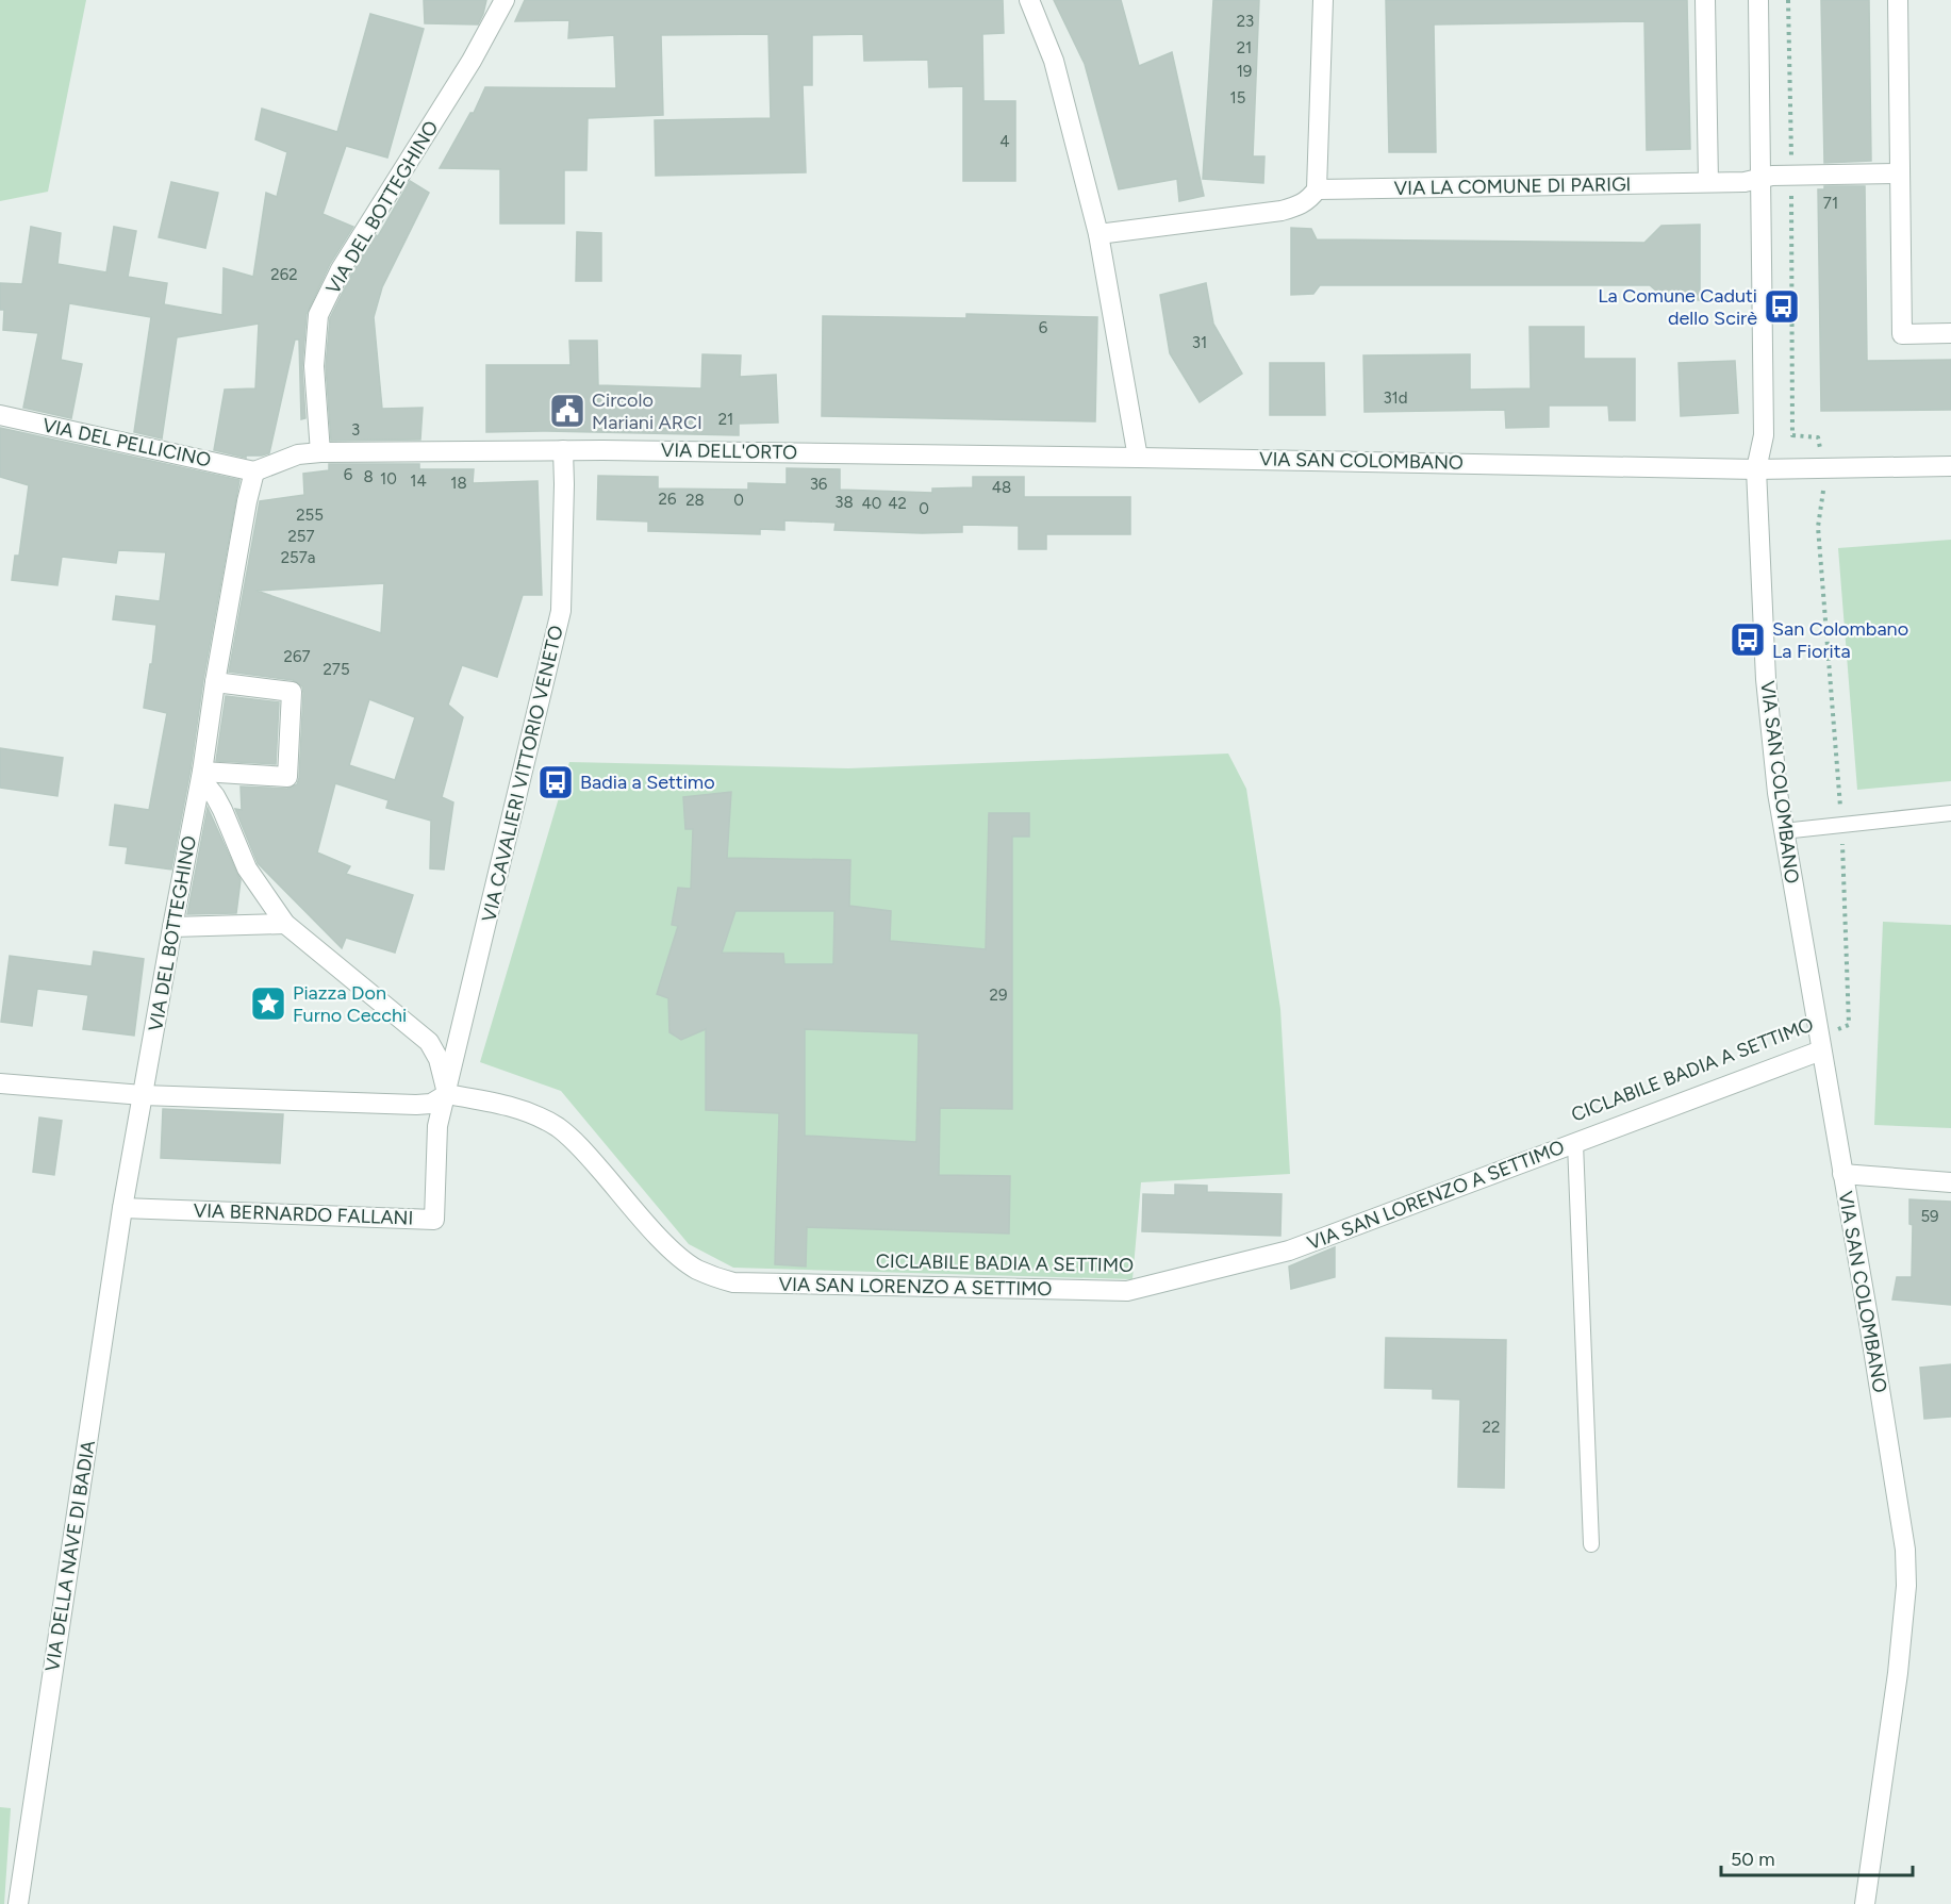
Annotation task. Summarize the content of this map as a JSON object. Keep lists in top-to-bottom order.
{
  "streets": {
    "street": [
      "VIA LA COMUNE DI PARIGI",
      "VIA DEL BOTTEGHINO",
      "VIA DEL PELLICINO",
      "VIA DELL'ORTO",
      "VIA SAN COLOMBANO",
      "VIA CAVALIERI VITTORIO VENETO",
      "VIA SAN LORENZO A SETTIMO",
      "VIA BERNARDO FALLANI",
      "VIA DELLA NAVE DI BADIA"
    ],
    "path": ["CICLABILE BADIA A SETTIMO"]
  },
  "crossings": [
    ["VIA LA COMUNE DI PARIGI", "CICLABILE BADIA A SETTIMO"],
    ["VIA DEL BOTTEGHINO", "VIA DEL PELLICINO"],
    ["VIA DEL BOTTEGHINO", "VIA DELL'ORTO"],
    ["VIA DEL BOTTEGHINO", "VIA BERNARDO FALLANI"],
    ["VIA DEL BOTTEGHINO", "VIA DELLA NAVE DI BADIA"],
    ["VIA DELL'ORTO", "VIA SAN COLOMBANO"],
    ["VIA DELL'ORTO", "VIA CAVALIERI VITTORIO VENETO"],
    ["VIA SAN COLOMBANO", "CICLABILE BADIA A SETTIMO"],
    ["VIA SAN COLOMBANO", "VIA SAN LORENZO A SETTIMO"],
    ["VIA CAVALIERI VITTORIO VENETO", "VIA SAN LORENZO A SETTIMO"],
    ["VIA CAVALIERI VITTORIO VENETO", "VIA BERNARDO FALLANI"],
    ["CICLABILE BADIA A SETTIMO", "VIA SAN LORENZO A SETTIMO"],
    ["VIA SAN LORENZO A SETTIMO", "VIA BERNARDO FALLANI"],
    ["VIA BERNARDO FALLANI", "VIA DELLA NAVE DI BADIA"]
  ],
  "places": {
    "bus stop": ["La Comune Caduti dello Scirè", "San Colombano La Fiorita", "Badia a Settimo"],
    "public building": ["Circolo Mariani ARCI"],
    "place": ["Piazza Don Furno Cecchi"]
  },
  "house_numbers": [
    "23",
    "21",
    "19",
    "15",
    "4",
    "71",
    "262",
    "6",
    "31",
    "31d",
    "21",
    "3",
    "6",
    "8",
    "10",
    "14",
    "18",
    "36",
    "48",
    "26",
    "28",
    "0",
    "38",
    "40",
    "42",
    "0",
    "255",
    "257",
    "257a",
    "267",
    "275",
    "29",
    "59",
    "22"
  ],
  "scale_bar": "50 m"
}
